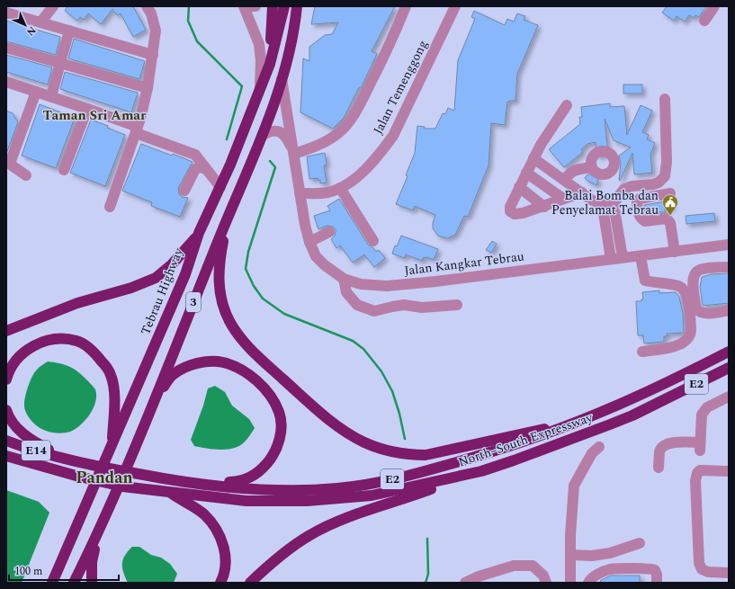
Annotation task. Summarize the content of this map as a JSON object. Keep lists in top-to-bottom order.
{
  "streets": {
    "highway": [
      "Tebrau Highway",
      "3",
      "E2",
      "North–South Expressway",
      "E14"
    ],
    "street": ["Jalan Temenggong", "Jalan Kangkar Tebrau"]
  },
  "crossings": [
    ["Jalan Temenggong", "Jalan Kangkar Tebrau"],
    ["Jalan Kangkar Tebrau", "3"],
    ["North–South Expressway", "E14"]
  ],
  "districts": ["Taman Sri Amar", "Pandan"],
  "places": {
    "public building": ["Balai Bomba dan Penyelamat Tebrau"]
  },
  "scale_bar": "100 m",
  "north": "bottom right"
}
